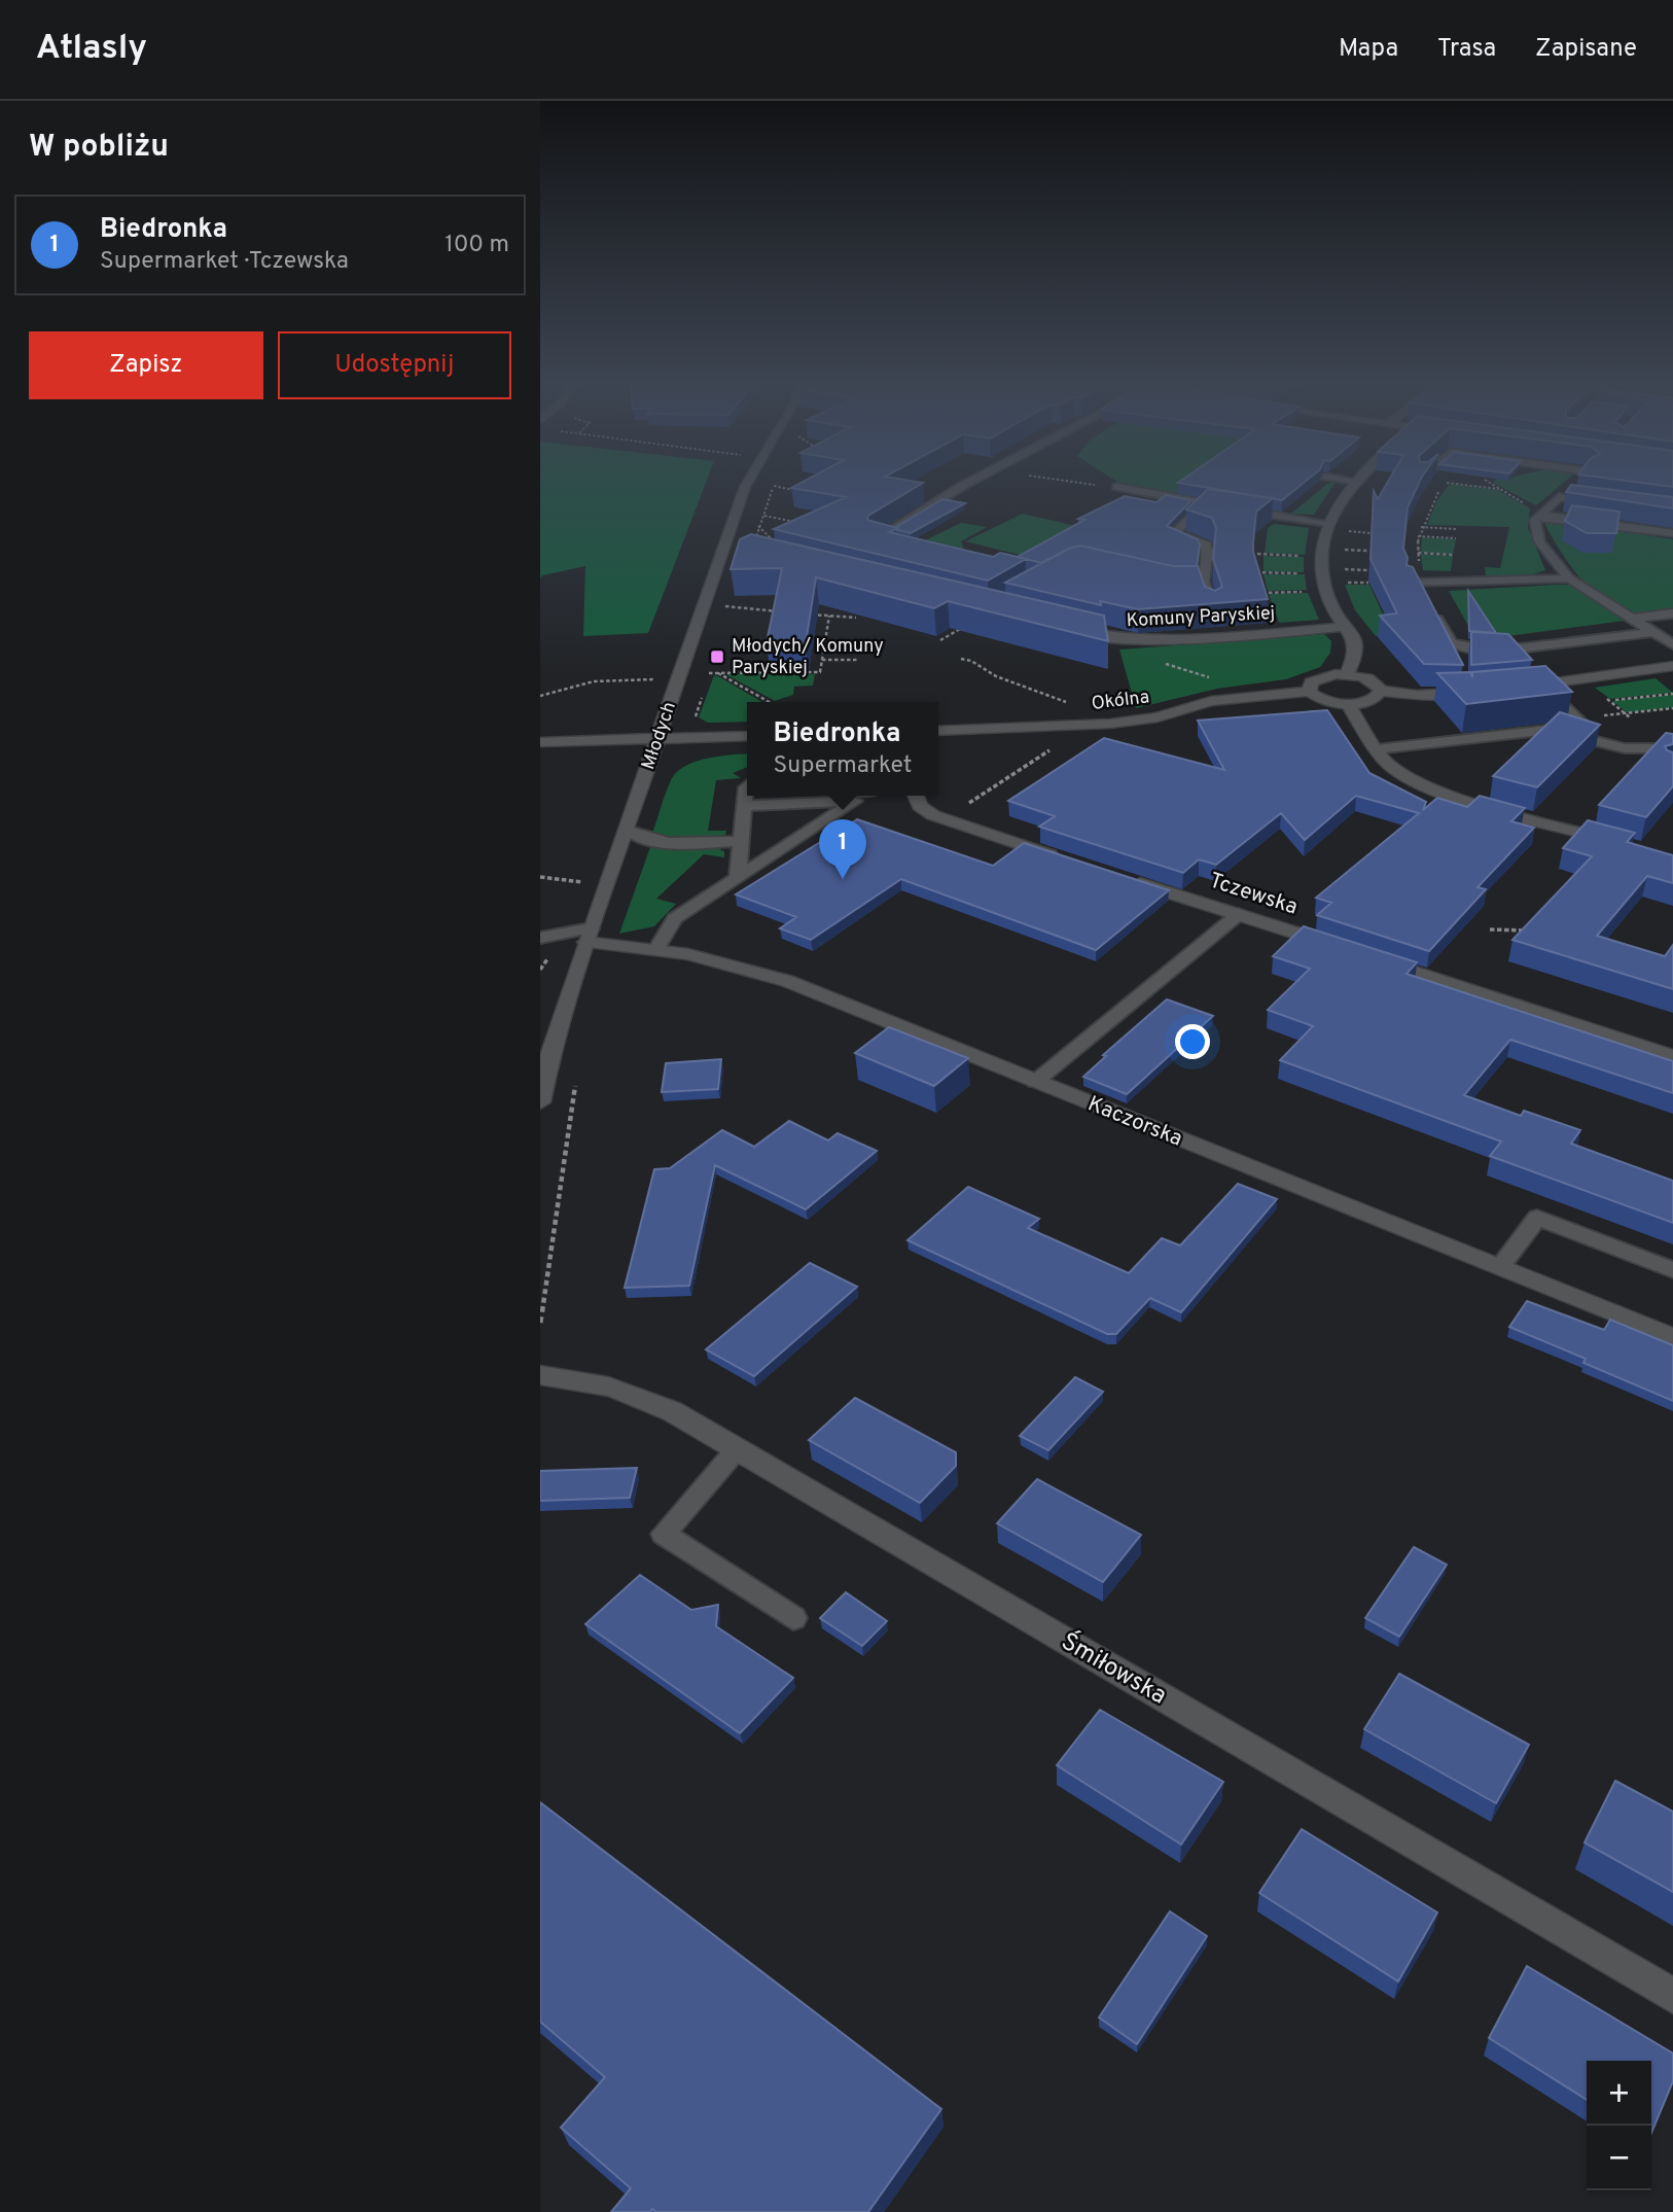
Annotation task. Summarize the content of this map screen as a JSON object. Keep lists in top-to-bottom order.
{
  "streets": {
    "street": [
      "Komuny Paryskiej",
      "Okólna",
      "Młodych",
      "Tczewska",
      "Kaczorska",
      "Śmiłowska"
    ]
  },
  "crossings": [
    ["Młodych", "Kaczorska"]
  ],
  "places": {
    "transit": ["Młodych/ Komuny Paryskiej"]
  },
  "page": {
    "header": "Atlasly",
    "nav": ["Mapa", "Trasa", "Zapisane"],
    "heading": "W pobliżu",
    "list": [
      {
        "mark": "1",
        "name": "Biedronka",
        "note": "Supermarket · Tczewska",
        "value": "100 m"
      }
    ],
    "buttons": ["Zapisz", "Udostępnij"],
    "popup": ["Biedronka", "Supermarket"],
    "pins": "1",
    "map_buttons": ["+", "−"]
  }
}
